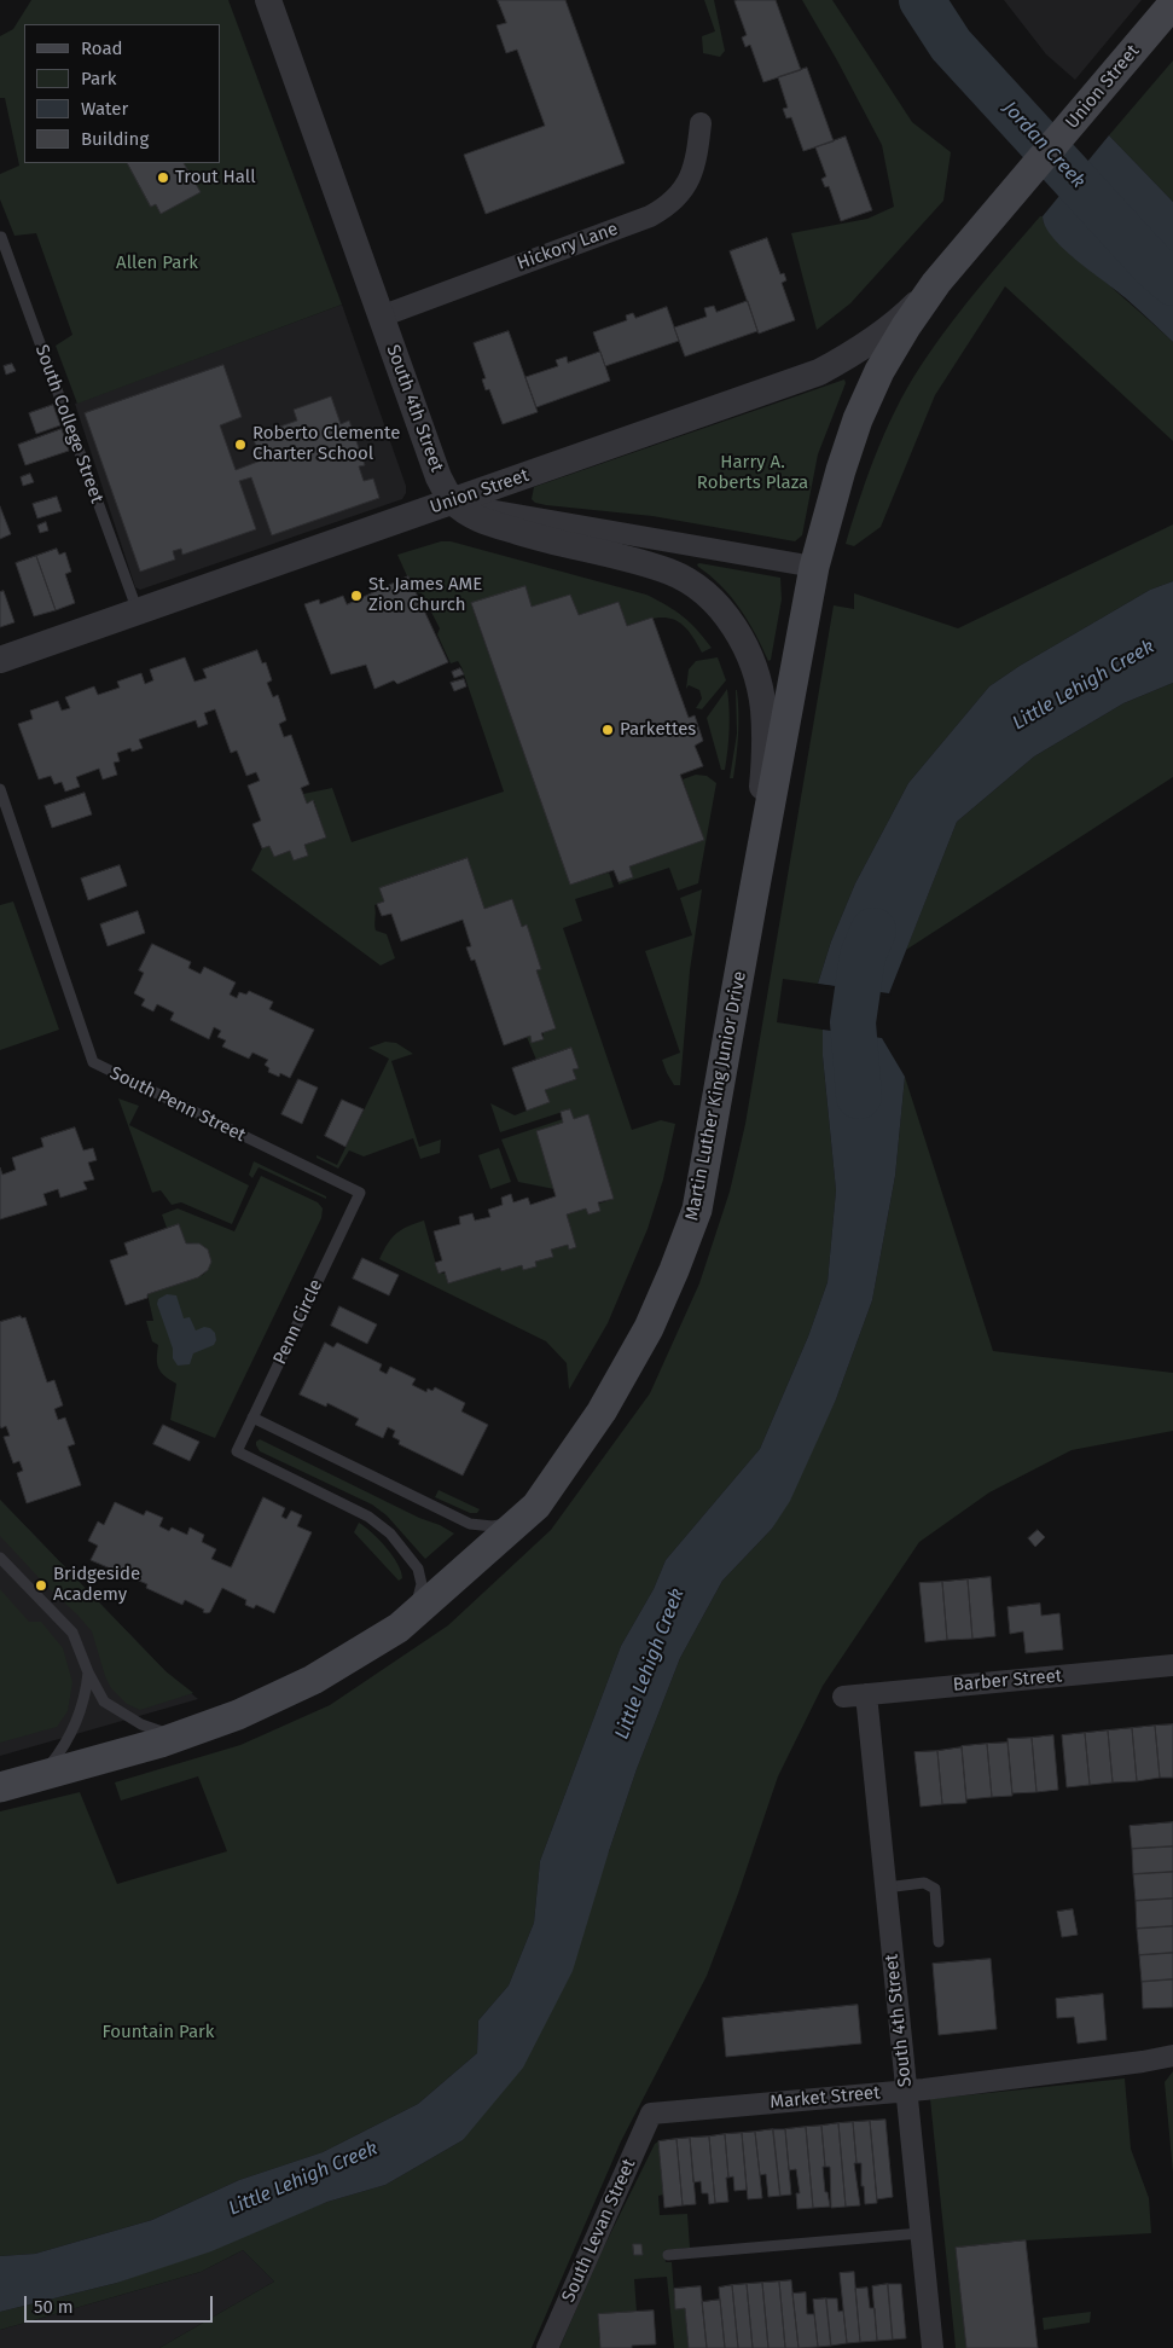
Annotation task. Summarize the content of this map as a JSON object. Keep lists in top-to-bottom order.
{
  "streets": {
    "main road": ["Union Street", "Martin Luther King Junior Drive"],
    "street": [
      "Hickory Lane",
      "South 4th Street",
      "Barber Street",
      "Market Street",
      "South Levan Street"
    ],
    "lane": ["South College Street", "South Penn Street", "Penn Circle"]
  },
  "crossings": [
    ["Union Street", "South 4th Street"],
    ["Union Street", "South College Street"],
    ["Union Street", "Martin Luther King Junior Drive"],
    ["Hickory Lane", "South 4th Street"],
    ["South 4th Street", "Barber Street"],
    ["South 4th Street", "Market Street"],
    ["Martin Luther King Junior Drive", "Penn Circle"],
    ["South Penn Street", "Penn Circle"],
    ["Market Street", "South Levan Street"]
  ],
  "water": ["Jordan Creek", "Little Lehigh Creek"],
  "parks": ["Allen Park", "Harry A. Roberts Plaza", "Fountain Park"],
  "places": [
    "Trout Hall",
    "Roberto Clemente Charter School",
    "St. James AME Zion Church",
    "Parkettes",
    "Bridgeside Academy"
  ],
  "legend": [
    "Road",
    "Park",
    "Water",
    "Building"
  ],
  "scale_bar": "50 m"
}
